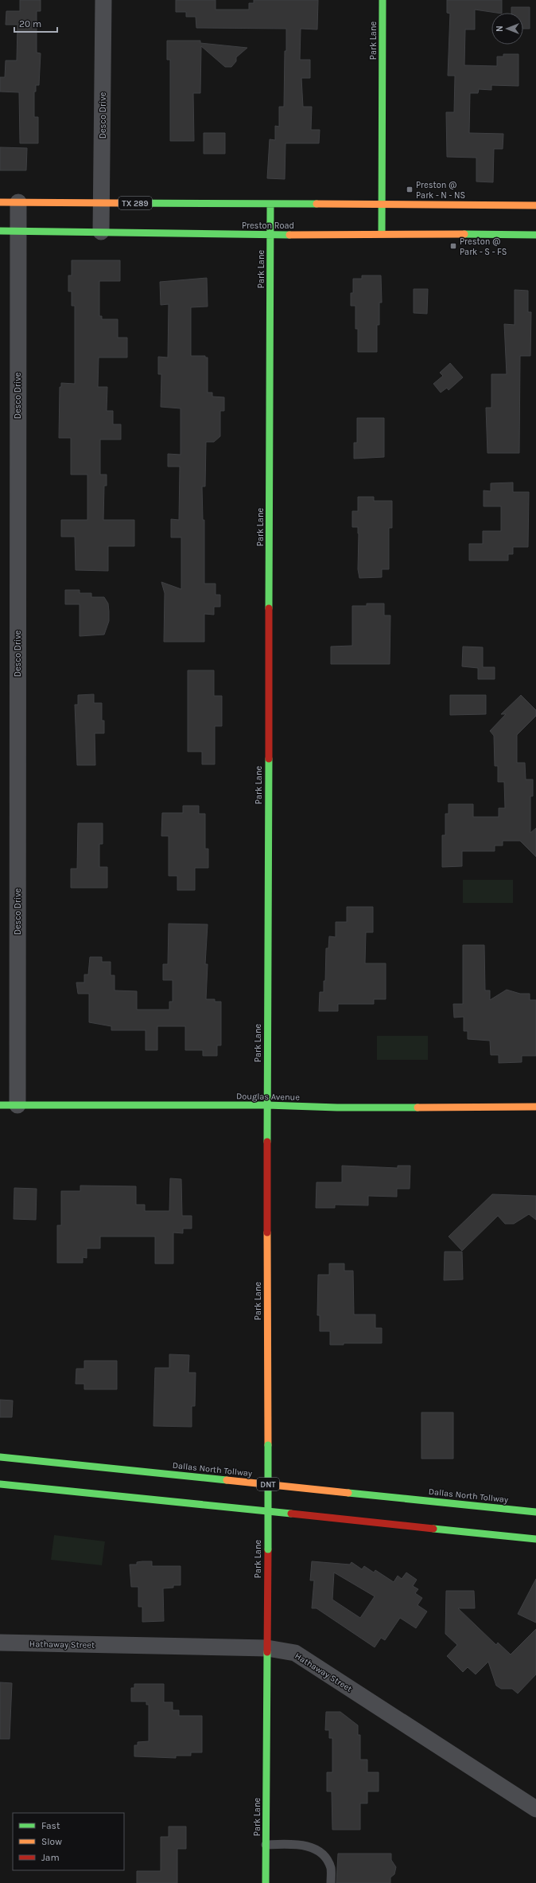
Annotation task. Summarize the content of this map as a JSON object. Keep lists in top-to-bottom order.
{
  "streets": {
    "main road": [
      "Park Lane",
      "TX 289",
      "Preston Road",
      "Douglas Avenue",
      "Dallas North Tollway",
      "DNT"
    ],
    "street": ["Desco Drive", "Hathaway Street"]
  },
  "crossings": [
    ["Park Lane", "TX 289"],
    ["Park Lane", "Preston Road"],
    ["Park Lane", "Douglas Avenue"],
    ["Park Lane", "Hathaway Street"],
    ["Desco Drive", "TX 289"],
    ["Desco Drive", "Preston Road"],
    ["Desco Drive", "Douglas Avenue"]
  ],
  "places": {
    "transit": ["Preston @ Park - N - NS", "Preston @ Park - S - FS"]
  },
  "legend": ["Fast", "Slow", "Jam"],
  "scale_bar": "20 m",
  "north": "left"
}
